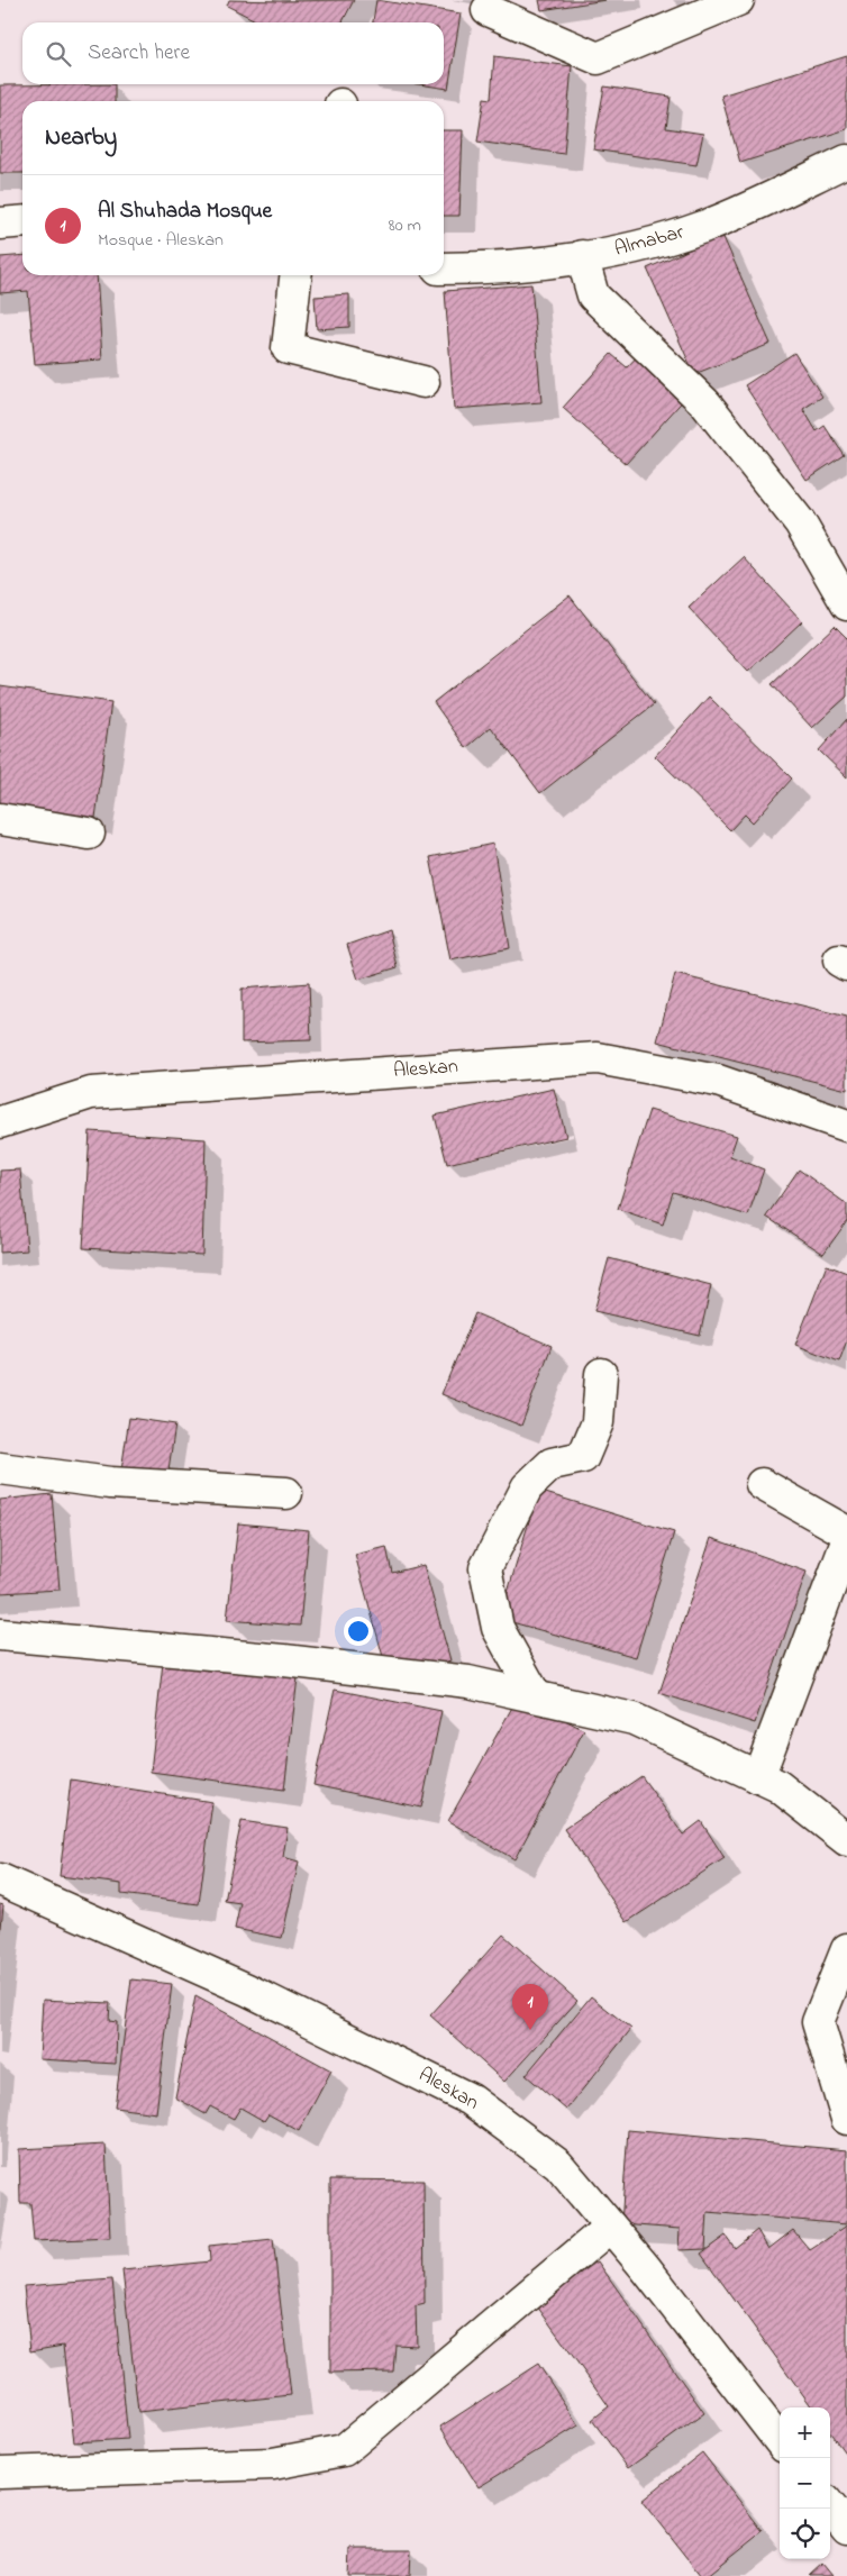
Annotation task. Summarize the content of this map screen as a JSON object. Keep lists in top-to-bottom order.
{
  "streets": {
    "street": ["Almabar", "Aleskan"]
  },
  "page": {
    "search": "Search here",
    "heading": "Nearby",
    "list": [
      {
        "mark": "1",
        "name": "Al Shuhada Mosque",
        "note": "Mosque · Aleskan",
        "value": "80 m"
      }
    ],
    "pins": "1",
    "map_buttons": ["+", "−"]
  }
}
